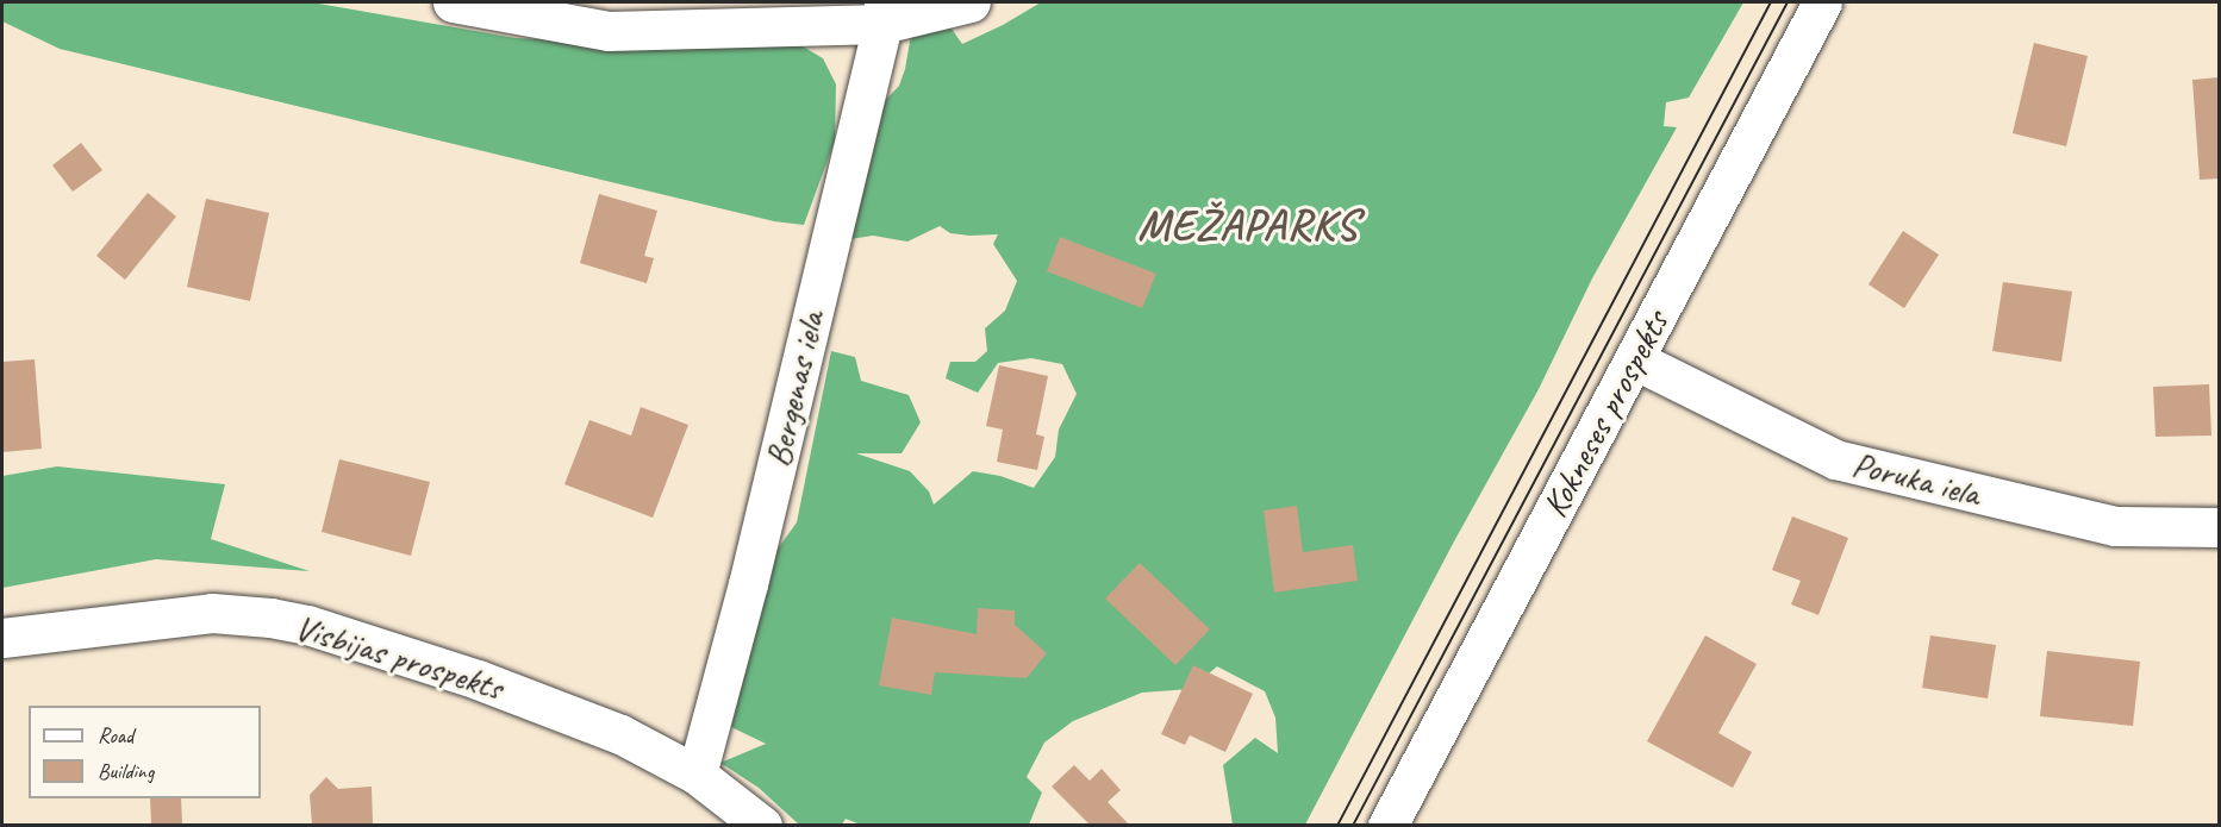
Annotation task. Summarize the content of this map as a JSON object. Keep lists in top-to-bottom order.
{
  "streets": {
    "street": [
      "Bergenas iela",
      "Kokneses prospekts",
      "Poruka iela",
      "Visbijas prospekts"
    ]
  },
  "crossings": [
    ["Bergenas iela", "Visbijas prospekts"],
    ["Kokneses prospekts", "Poruka iela"]
  ],
  "districts": ["MEŽAPARKS"],
  "legend": ["Road", "Building"]
}
